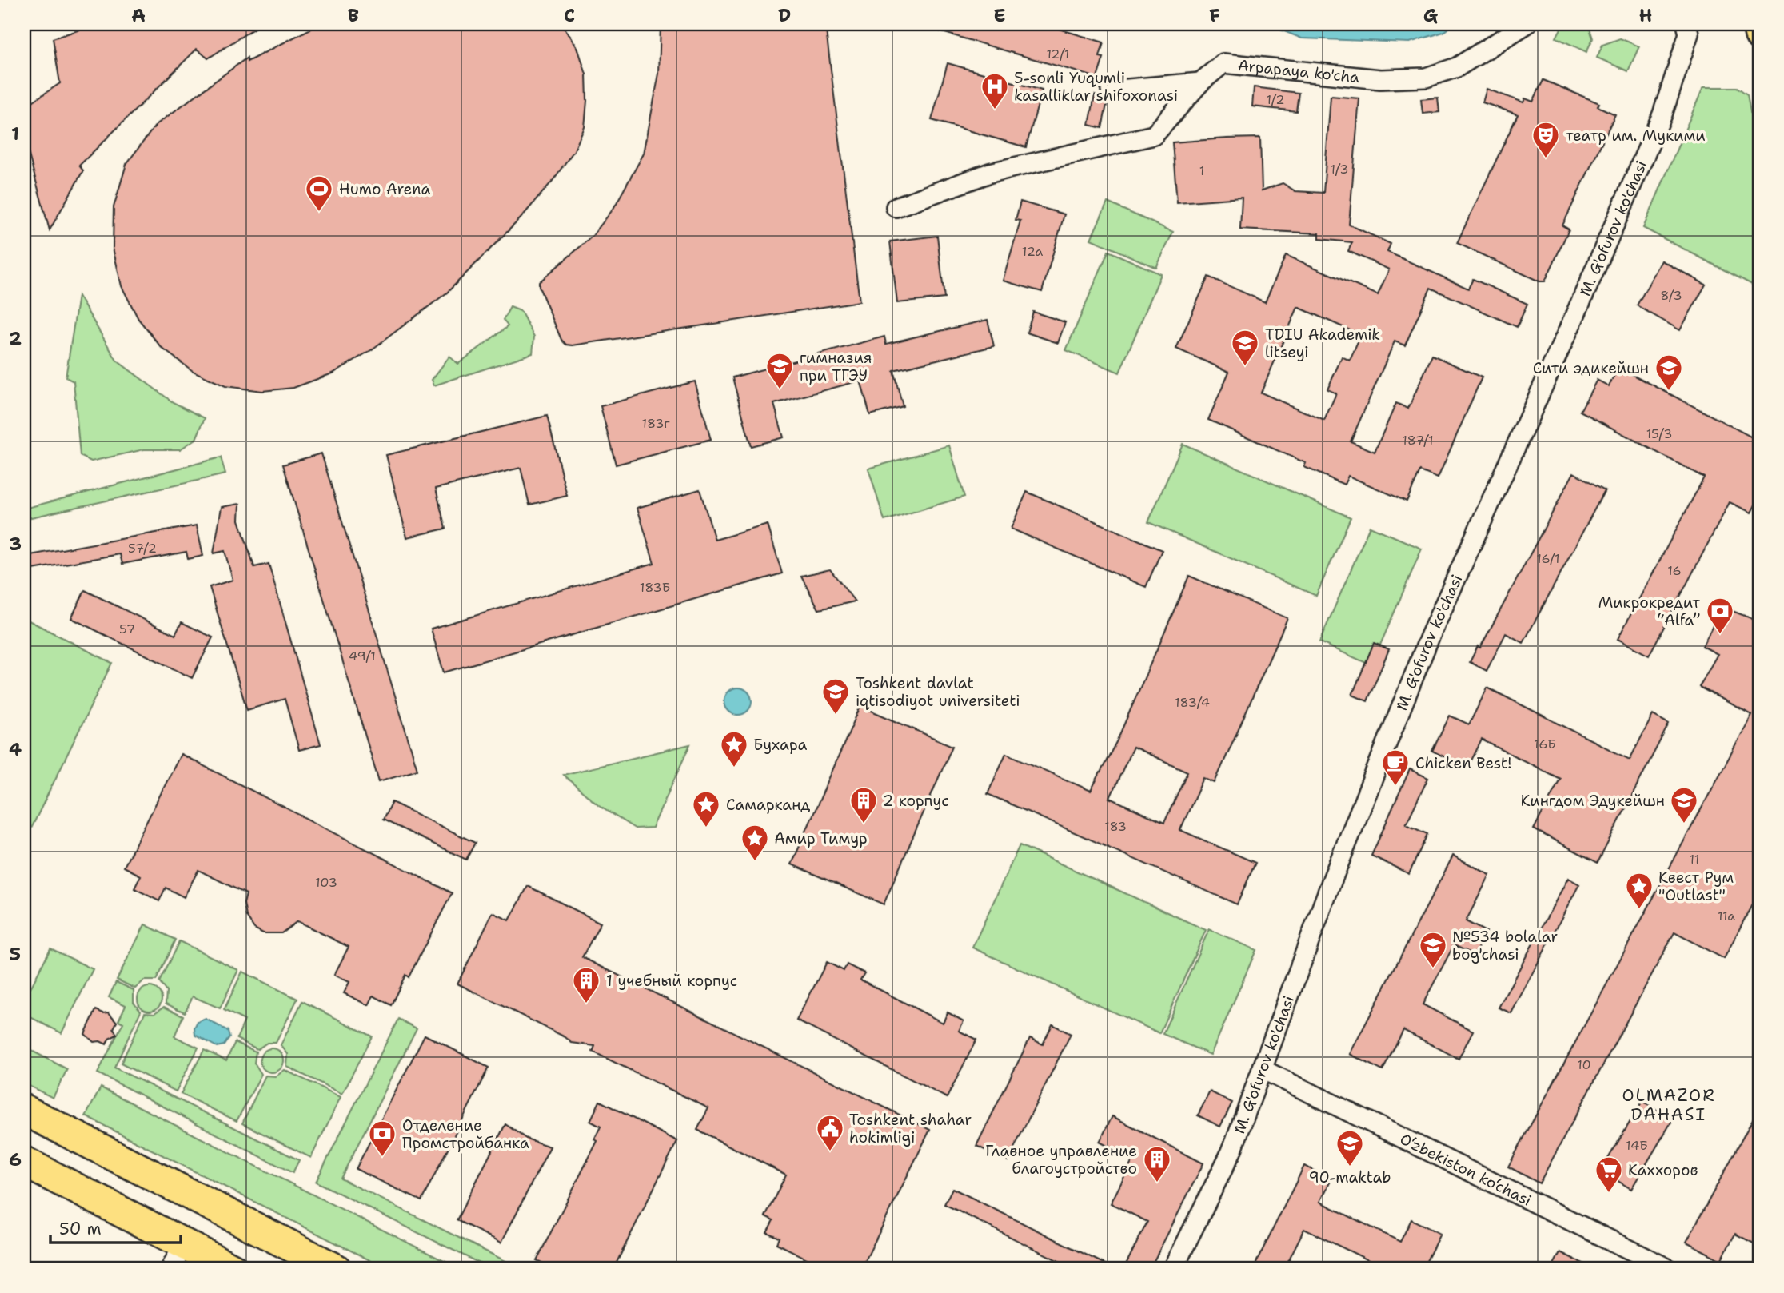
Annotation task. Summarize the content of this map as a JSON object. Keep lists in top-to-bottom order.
{
  "streets": {
    "street": ["Arpapaya ko'cha", "M. G'ofurov ko'chasi", "O‘zbekiston ko‘chasi"]
  },
  "crossings": [
    ["M. G'ofurov ko'chasi", "O‘zbekiston ko‘chasi"]
  ],
  "districts": ["OLMAZOR DAHASI"],
  "places": {
    "hospital": ["5-sonli Yuqumli kasalliklar shifoxonasi"],
    "theatre": ["театр им. Мукими"],
    "sports": ["Humo Arena"],
    "school or university": [
      "TDIU Akademik litseyi",
      "гимназия при ТГЭУ",
      "Сити эдикейшн",
      "Toshkent davlat iqtisodiyot universiteti",
      "Кингдом Эдукейшн",
      "№534 bolalar bog'chasi",
      "90-maktab"
    ],
    "bank": ["Микрокредит “Alfa”", "Отделение Промстройбанка"],
    "place": [
      "Бухара",
      "Самарканд",
      "Амир Тимур",
      "Квест Рум \"Outlast\""
    ],
    "cafe": ["Chicken Best!"],
    "building": ["2 корпус", "1 учебный корпус", "Главное управление благоустройство"],
    "public building": ["Toshkent shahar hokimligi"],
    "supermarket": ["Каххоров"]
  },
  "house_numbers": [
    "12/1",
    "1/2",
    "1/3",
    "1",
    "12a",
    "8/3",
    "183г",
    "15/3",
    "187/1",
    "57/2",
    "16/1",
    "16",
    "183Б",
    "57",
    "49/1",
    "183/4",
    "16Б",
    "183",
    "11",
    "103",
    "11a",
    "10",
    "14Б"
  ],
  "scale_bar": "50 m",
  "grid": {
    "columns": [
      "A",
      "B",
      "C",
      "D",
      "E",
      "F",
      "G",
      "H"
    ],
    "rows": [
      "1",
      "2",
      "3",
      "4",
      "5",
      "6"
    ]
  }
}
